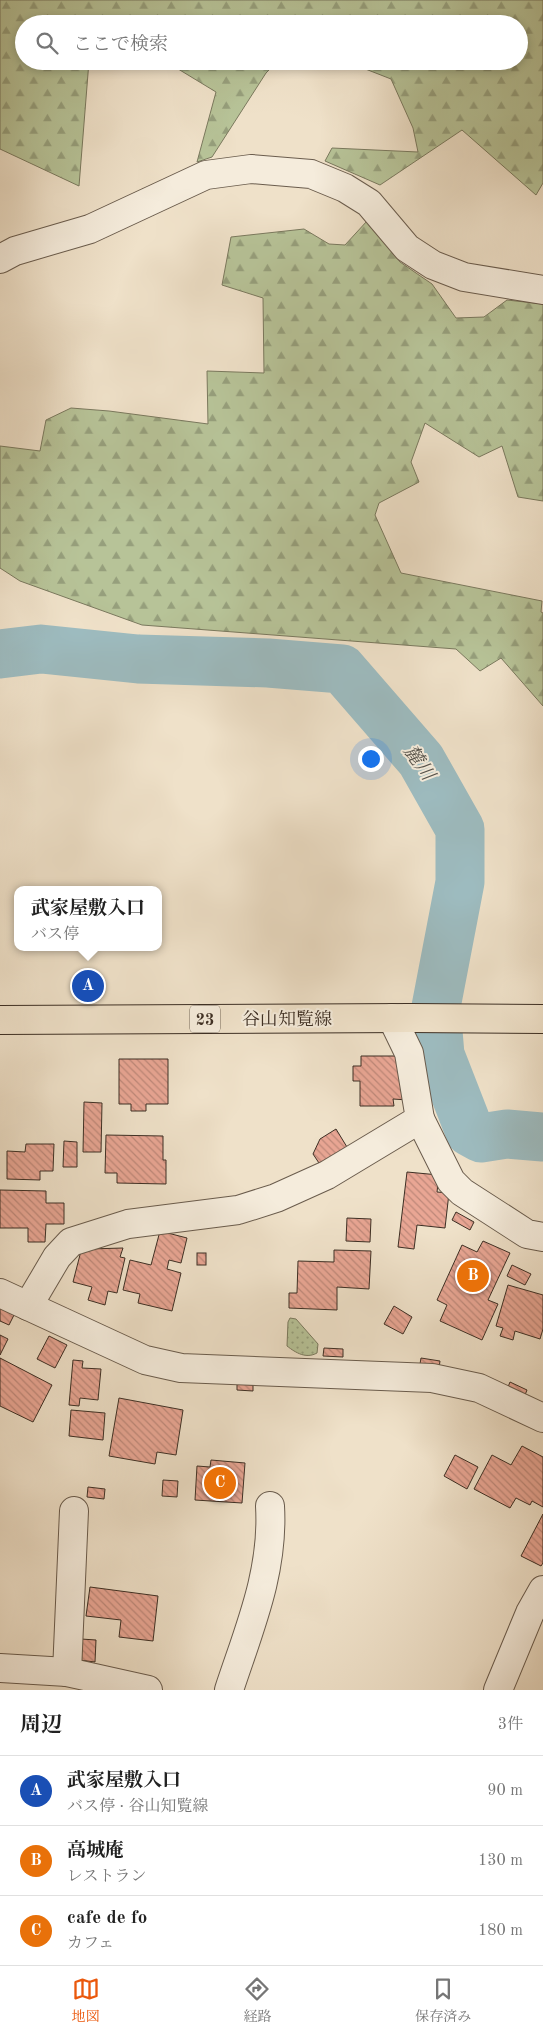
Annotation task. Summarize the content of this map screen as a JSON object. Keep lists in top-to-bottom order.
{
  "streets": {
    "main road": ["23", "谷山知覧線"]
  },
  "water": ["麓川"],
  "page": {
    "search": "ここで検索",
    "popup": ["武家屋敷入口", "バス停"],
    "pins": ["A", "B", "C"],
    "heading": ["周辺", "3件"],
    "list": [
      {
        "mark": "A",
        "name": "武家屋敷入口",
        "note": "バス停 · 谷山知覧線",
        "value": "90 m"
      },
      {
        "mark": "B",
        "name": "高城庵",
        "note": "レストラン",
        "value": "130 m"
      },
      {
        "mark": "C",
        "name": "cafe de fo",
        "note": "カフェ",
        "value": "180 m"
      }
    ],
    "nav": ["地図", "経路", "保存済み"]
  }
}
